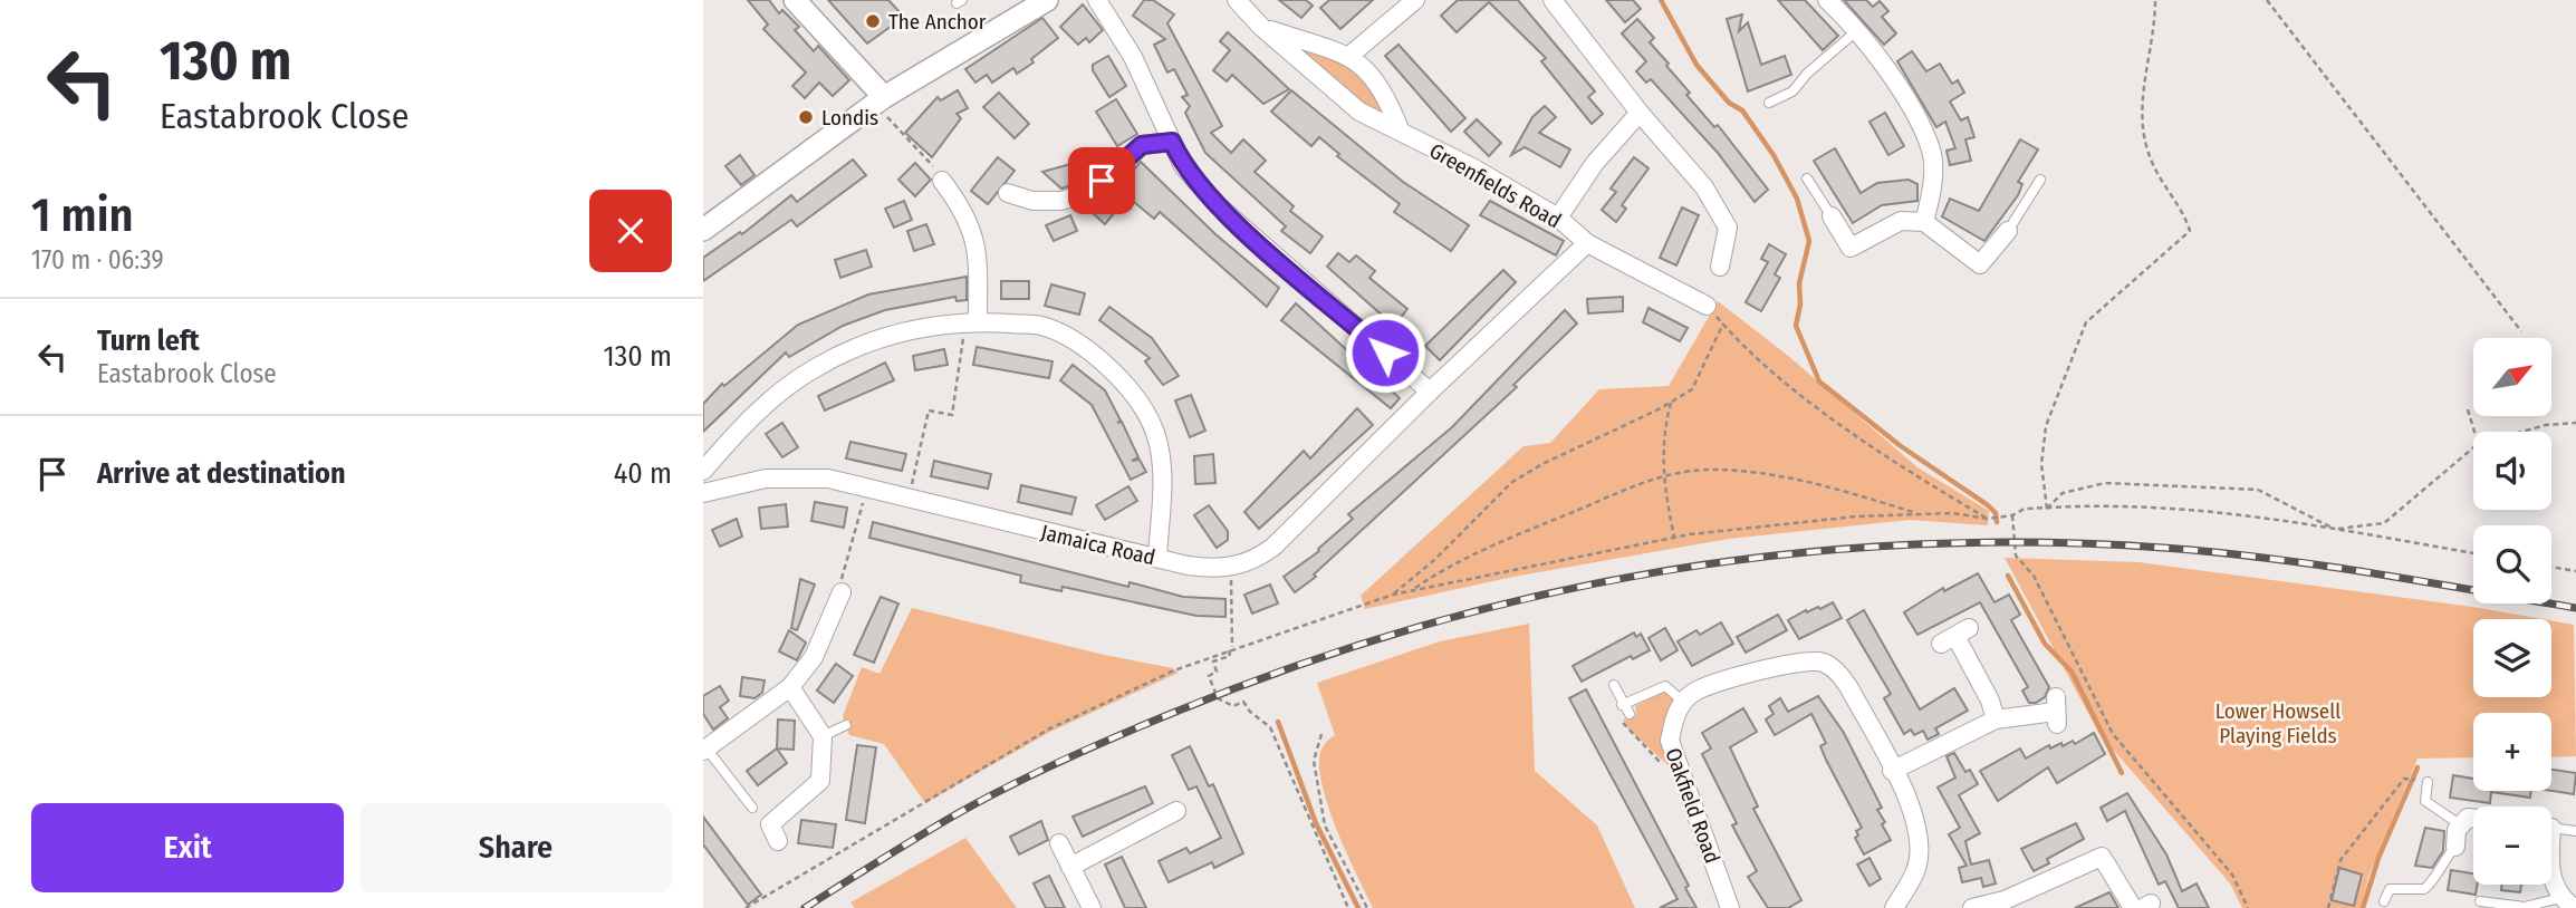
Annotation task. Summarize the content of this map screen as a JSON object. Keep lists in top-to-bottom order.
{
  "streets": {
    "street": ["Greenfields Road", "Jamaica Road", "Oakfield Road"]
  },
  "parks": ["Lower Howsell Playing Fields"],
  "places": ["The Anchor", "Londis"],
  "north": "top right",
  "page": {
    "turn": ["130 m", "Eastabrook Close"],
    "heading": ["1 min", "170 m · 06:39"],
    "list": [
      {
        "name": "Turn left",
        "note": "Eastabrook Close",
        "value": "130 m"
      },
      {
        "name": "Arrive at destination",
        "value": "40 m"
      }
    ],
    "map_buttons": ["+", "−"],
    "buttons": ["Exit", "Share"]
  }
}
